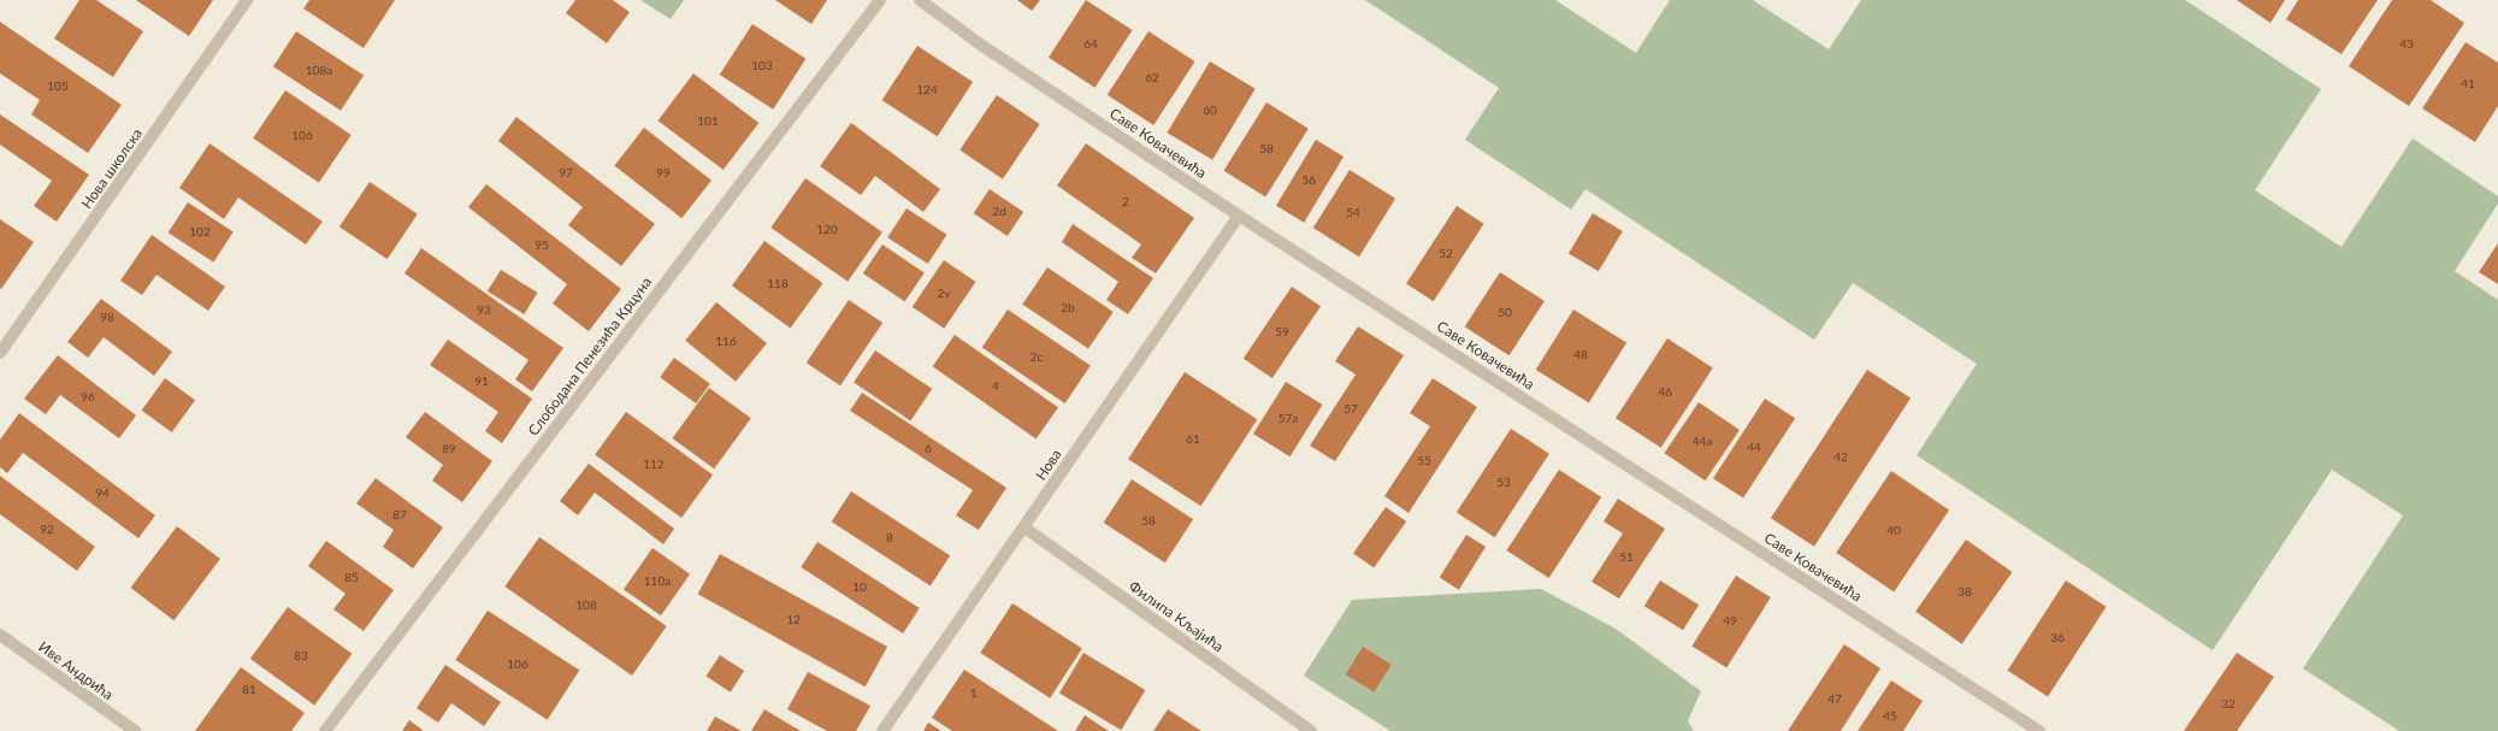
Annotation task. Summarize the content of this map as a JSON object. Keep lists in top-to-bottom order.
{
  "streets": {
    "street": [
      "Саве Ковачевића",
      "Нова школска",
      "Слободана Пенезића Крцуна",
      "Нова",
      "Филипа Кљајића",
      "Иве Андрића"
    ]
  },
  "crossings": [
    ["Саве Ковачевића", "Нова"],
    ["Нова", "Филипа Кљајића"]
  ],
  "house_numbers": [
    "64",
    "43",
    "103",
    "108a",
    "62",
    "41",
    "105",
    "124",
    "60",
    "101",
    "106",
    "58",
    "97",
    "99",
    "56",
    "2",
    "2d",
    "54",
    "120",
    "102",
    "95",
    "52",
    "118",
    "2v",
    "2b",
    "93",
    "50",
    "98",
    "59",
    "116",
    "48",
    "2c",
    "91",
    "4",
    "46",
    "96",
    "57",
    "57a",
    "61",
    "44a",
    "44",
    "89",
    "6",
    "42",
    "55",
    "112",
    "53",
    "94",
    "87",
    "58",
    "92",
    "40",
    "8",
    "51",
    "85",
    "110a",
    "10",
    "38",
    "108",
    "12",
    "49",
    "36",
    "83",
    "106",
    "81",
    "1",
    "47",
    "32",
    "45"
  ]
}
